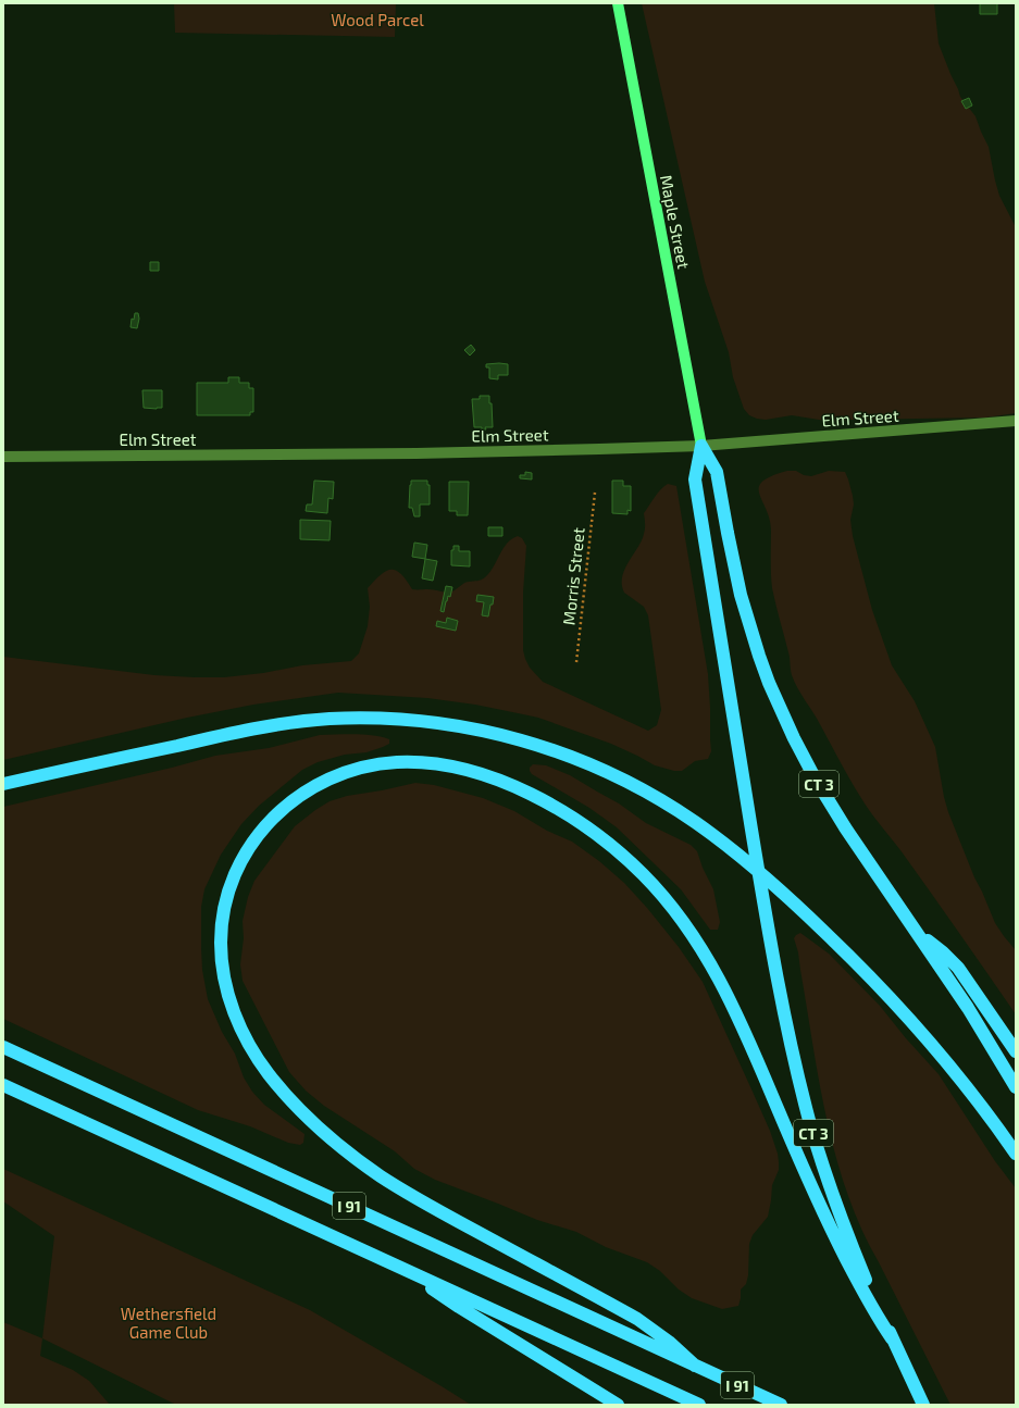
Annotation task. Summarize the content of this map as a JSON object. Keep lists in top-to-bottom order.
{
  "streets": {
    "highway": ["CT 3", "I 91"],
    "main road": ["Maple Street"],
    "street": ["Elm Street"],
    "path": ["Morris Street"]
  },
  "crossings": [
    ["Maple Street", "Elm Street"],
    ["Maple Street", "CT 3"],
    ["Elm Street", "CT 3"]
  ],
  "parks": ["Wood Parcel", "Wethersfield Game Club"]
}
